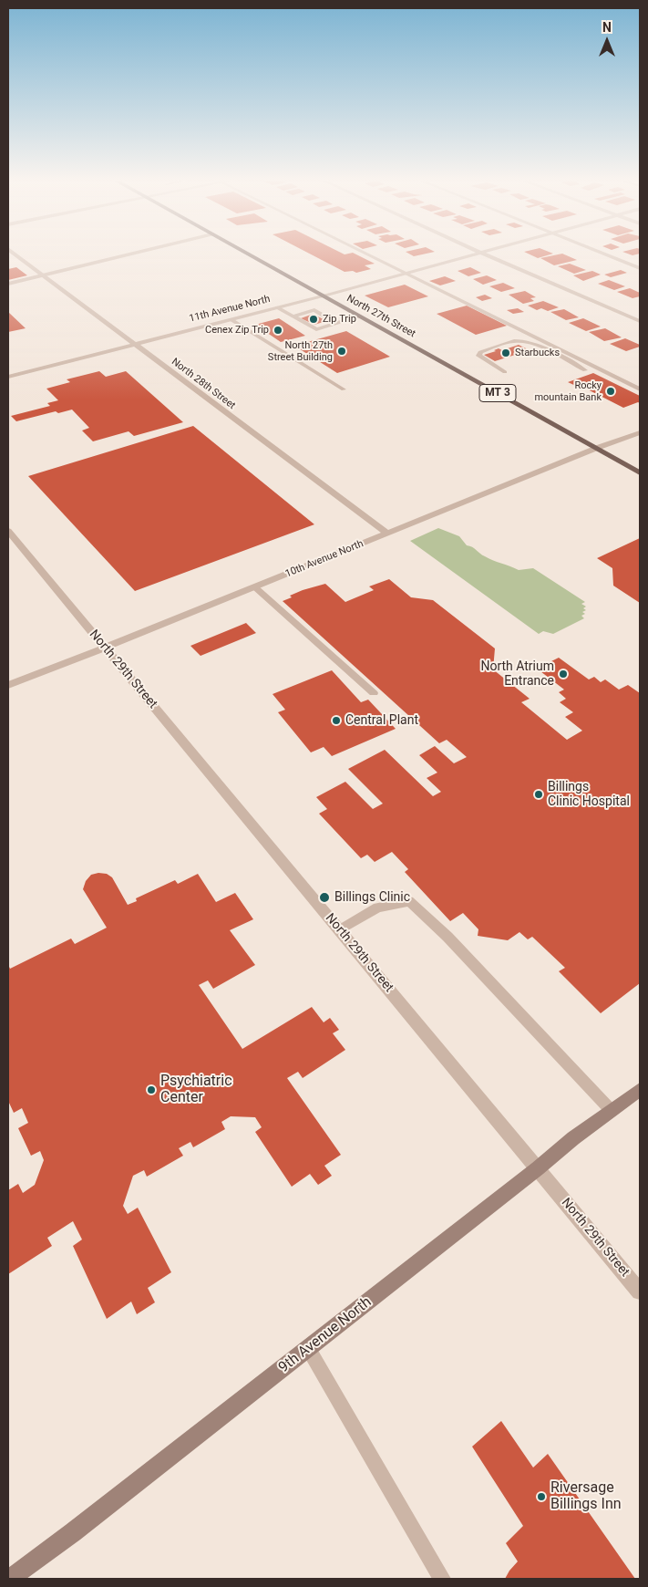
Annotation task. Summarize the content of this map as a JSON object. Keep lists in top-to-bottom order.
{
  "streets": {
    "main road": ["North 27th Street", "MT 3"],
    "street": [
      "11th Avenue North",
      "North 28th Street",
      "10th Avenue North",
      "North 29th Street",
      "9th Avenue North"
    ]
  },
  "crossings": [
    ["11th Avenue North", "North 27th Street"],
    ["11th Avenue North", "North 28th Street"],
    ["North 27th Street", "10th Avenue North"],
    ["North 28th Street", "10th Avenue North"],
    ["10th Avenue North", "North 29th Street"],
    ["North 29th Street", "9th Avenue North"]
  ],
  "places": [
    "Zip Trip",
    "Cenex Zip Trip",
    "North 27th Street Building",
    "Starbucks",
    "Rocky mountain Bank",
    "North Atrium Entrance",
    "Central Plant",
    "Billings Clinic Hospital",
    "Billings Clinic",
    "Psychiatric Center",
    "Riversage Billings Inn"
  ],
  "north": "top"
}
